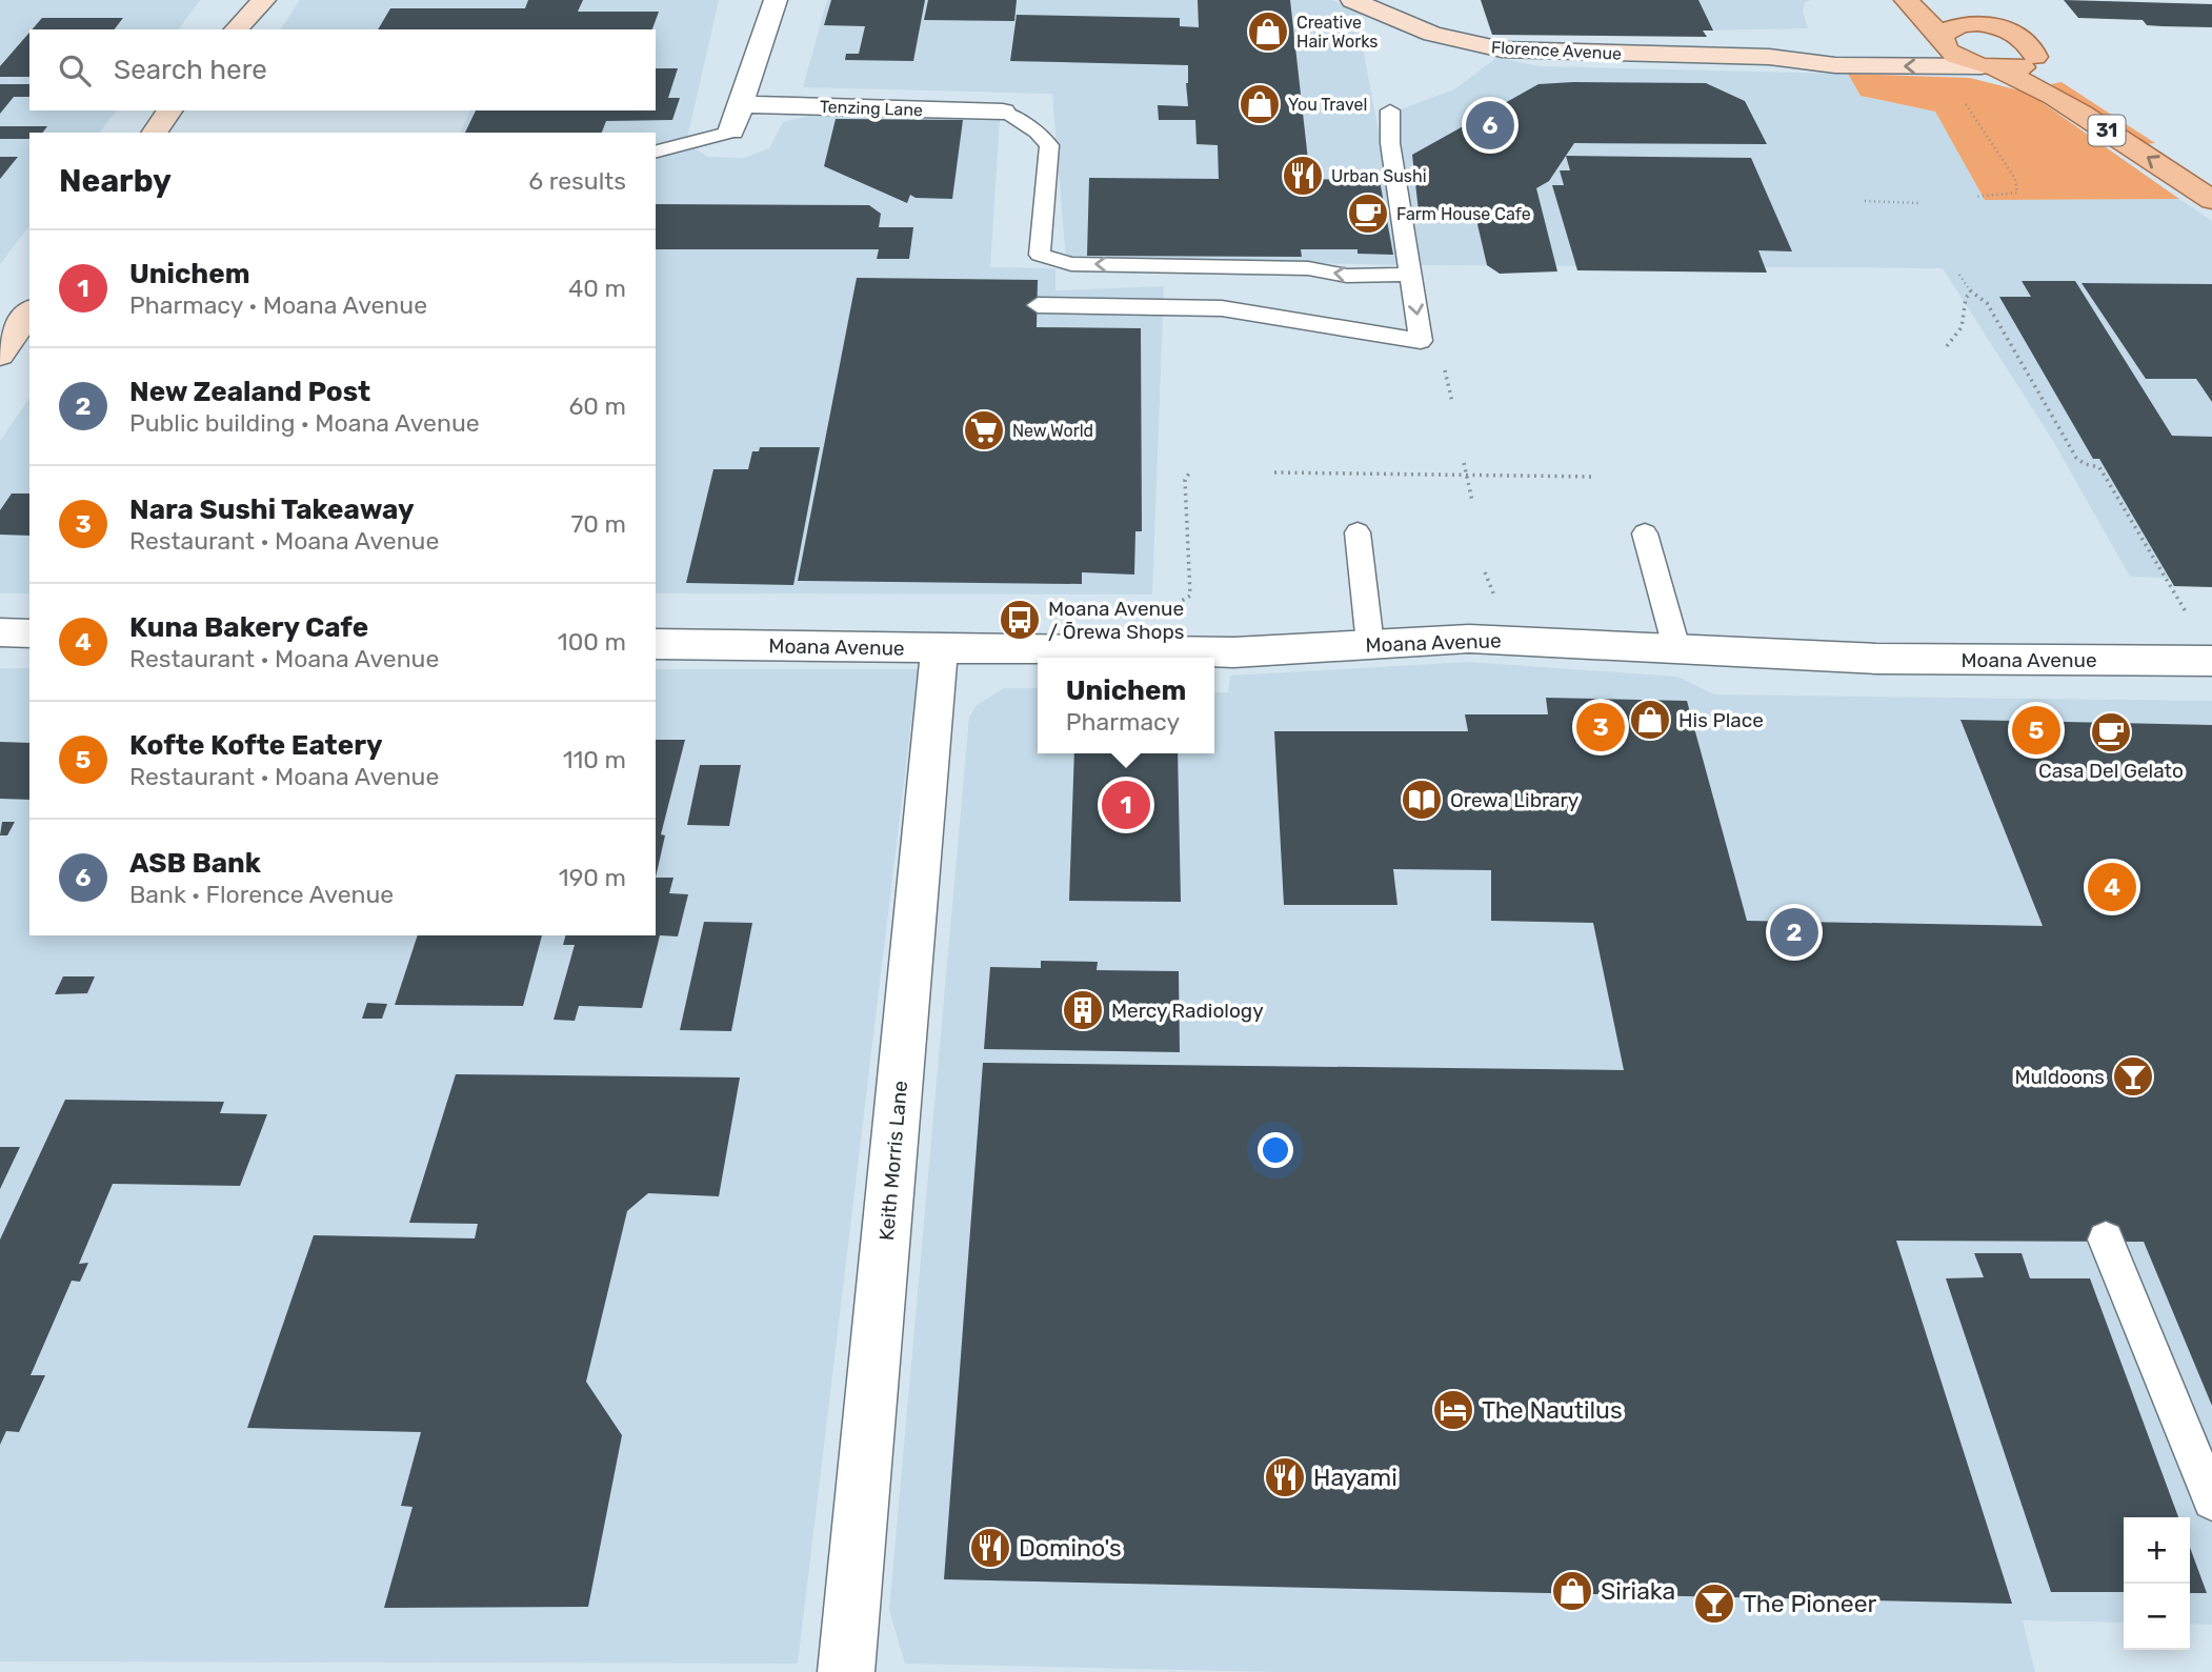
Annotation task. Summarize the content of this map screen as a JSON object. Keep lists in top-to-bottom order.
{
  "streets": {
    "main road": ["31"],
    "street": [
      "Florence Avenue",
      "Tenzing Lane",
      "Moana Avenue",
      "Keith Morris Lane"
    ]
  },
  "crossings": [
    ["Florence Avenue", "31"],
    ["Moana Avenue", "Keith Morris Lane"]
  ],
  "places": {
    "shop": [
      "Creative Hair Works",
      "You Travel",
      "His Place",
      "Siriaka"
    ],
    "restaurant": ["Urban Sushi", "Hayami", "Domino's"],
    "cafe": ["Farm House Cafe", "Casa Del Gelato"],
    "supermarket": ["New World"],
    "bus stop": ["Moana Avenue / Ōrewa Shops"],
    "library": ["Orewa Library"],
    "building": ["Mercy Radiology"],
    "bar": ["Muldoons", "The Pioneer"],
    "hotel": ["The Nautilus"]
  },
  "page": {
    "search": "Search here",
    "pins": [
      "6",
      "3",
      "5",
      "1",
      "4",
      "2"
    ],
    "heading": ["Nearby", "6 results"],
    "list": [
      {
        "mark": "1",
        "name": "Unichem",
        "note": "Pharmacy · Moana Avenue",
        "value": "40 m"
      },
      {
        "mark": "2",
        "name": "New Zealand Post",
        "note": "Public building · Moana Avenue",
        "value": "60 m"
      },
      {
        "mark": "3",
        "name": "Nara Sushi Takeaway",
        "note": "Restaurant · Moana Avenue",
        "value": "70 m"
      },
      {
        "mark": "4",
        "name": "Kuna Bakery Cafe",
        "note": "Restaurant · Moana Avenue",
        "value": "100 m"
      },
      {
        "mark": "5",
        "name": "Kofte Kofte Eatery",
        "note": "Restaurant · Moana Avenue",
        "value": "110 m"
      },
      {
        "mark": "6",
        "name": "ASB Bank",
        "note": "Bank · Florence Avenue",
        "value": "190 m"
      }
    ],
    "popup": ["Unichem", "Pharmacy"],
    "map_buttons": ["+", "−"]
  }
}
